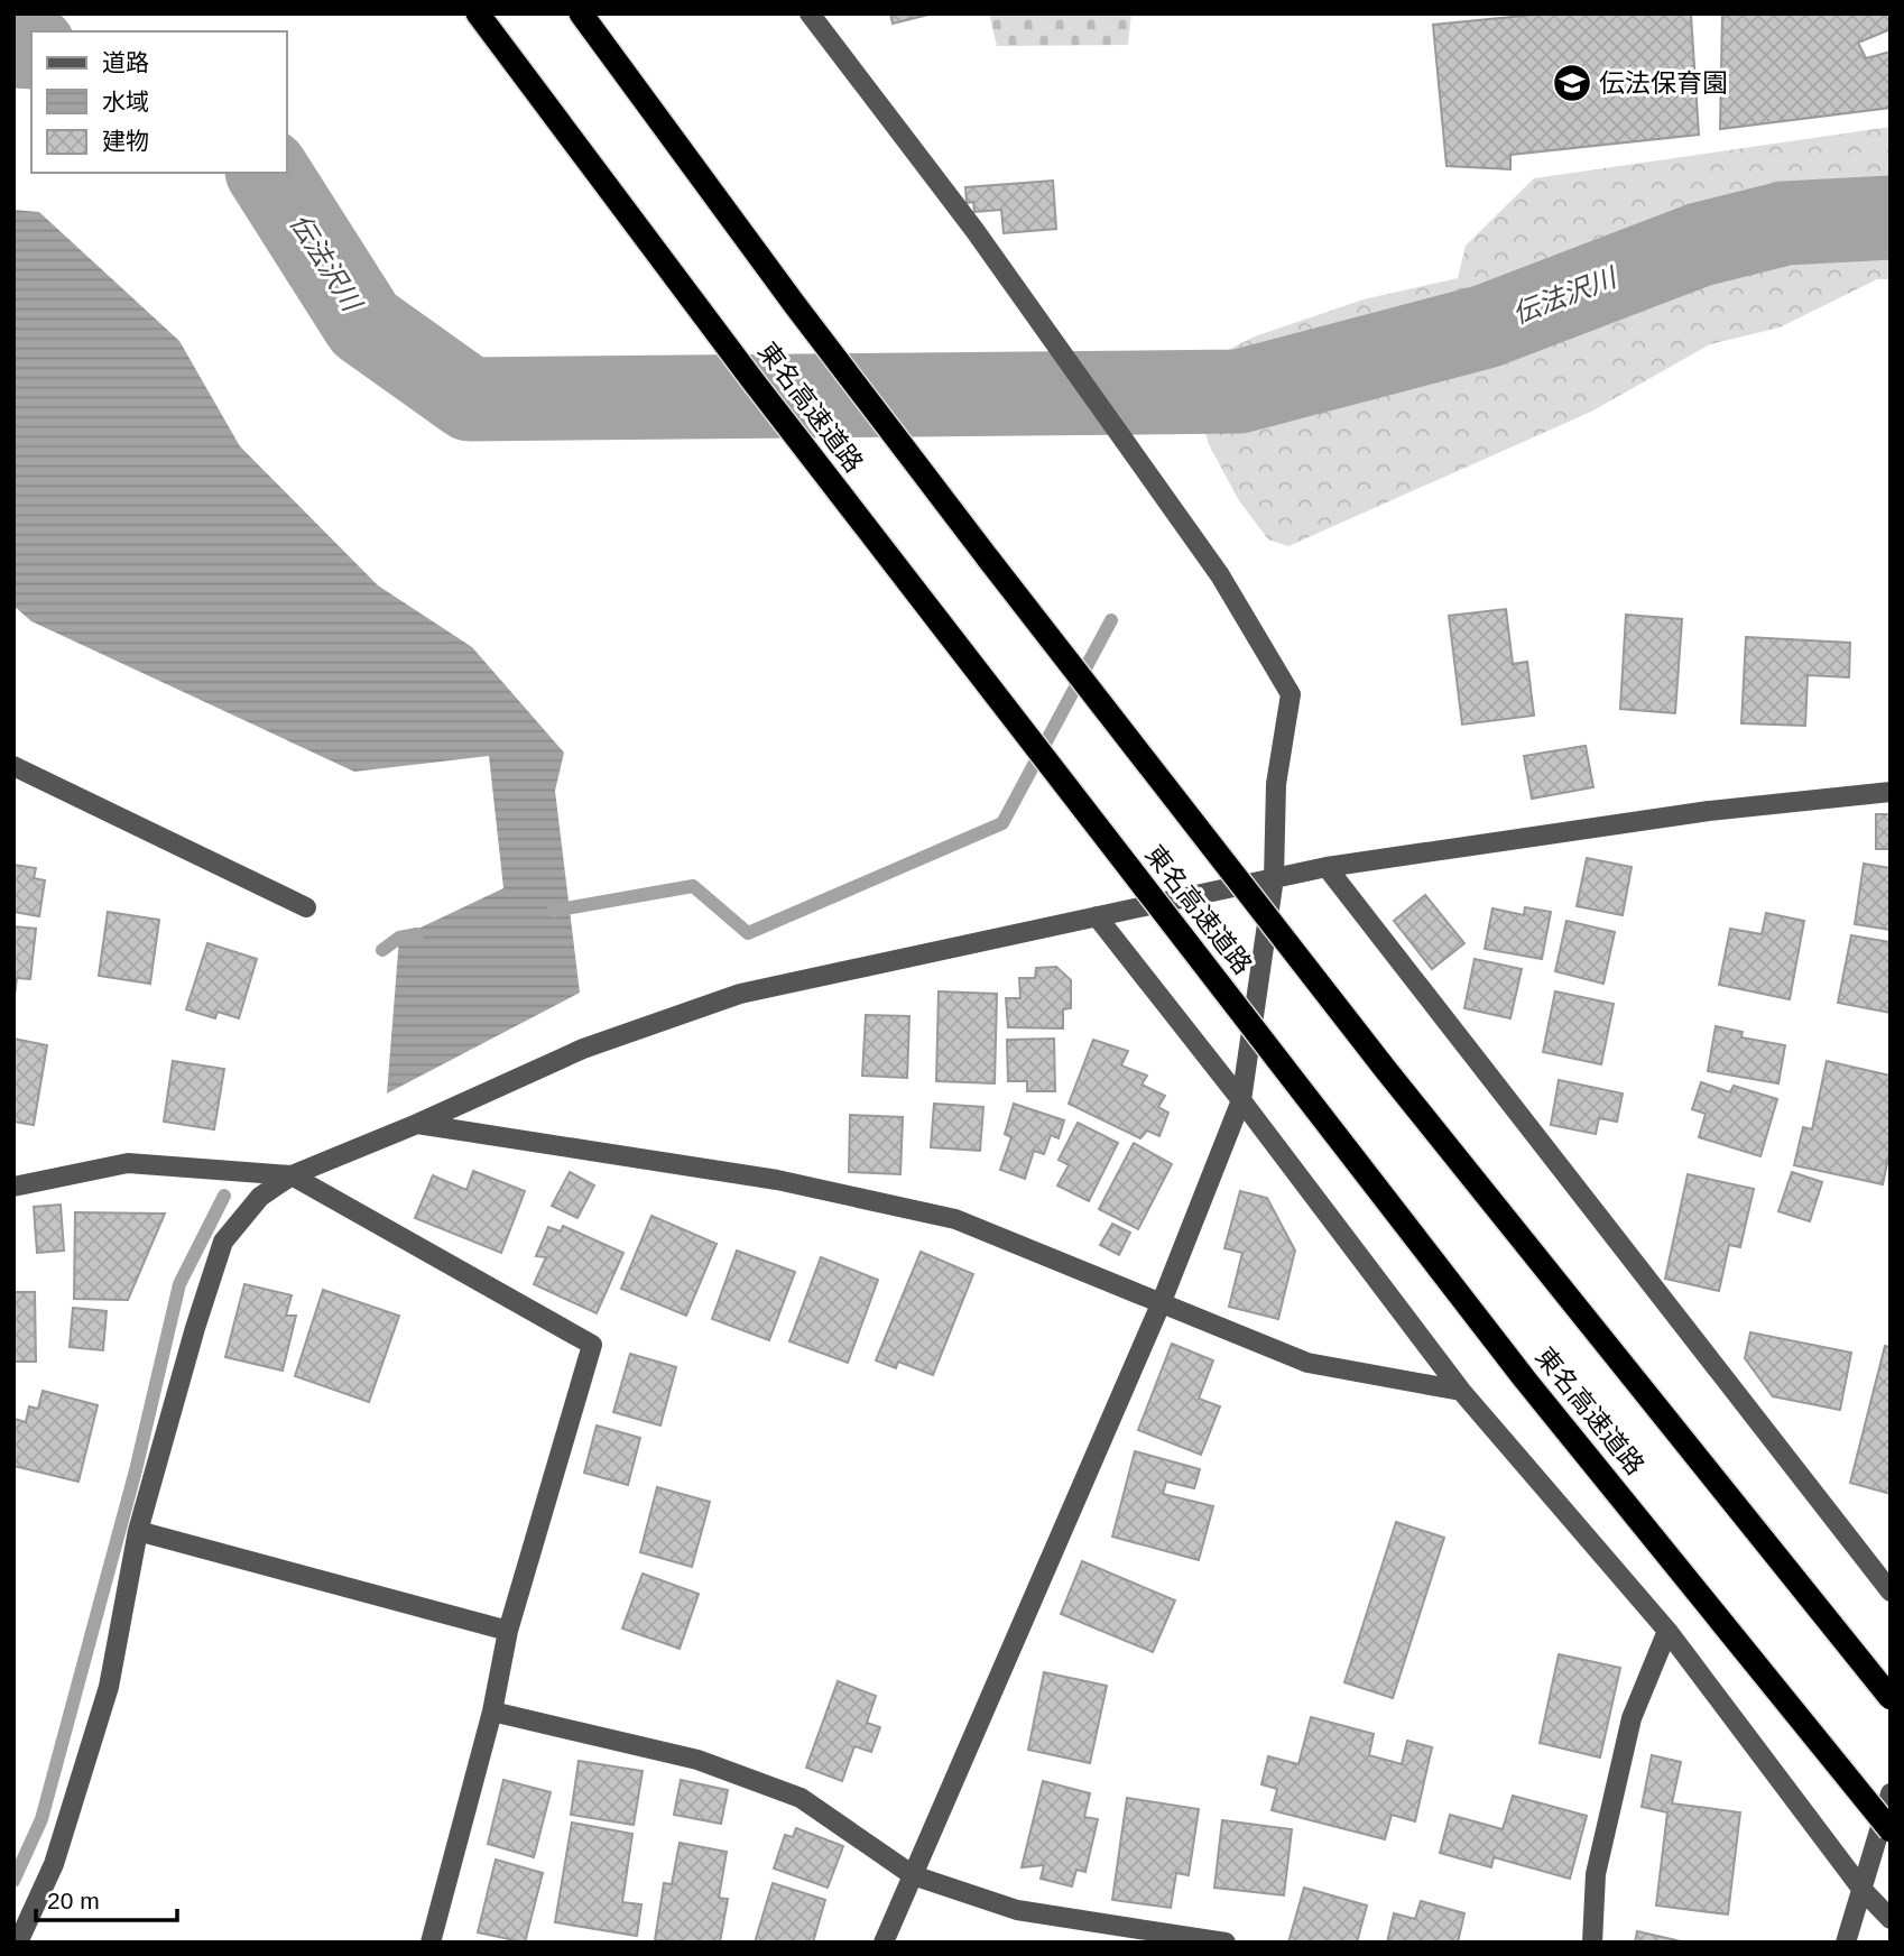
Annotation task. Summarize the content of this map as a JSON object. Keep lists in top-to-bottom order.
{
  "streets": {
    "highway": ["東名高速道路"]
  },
  "water": ["伝法沢川"],
  "places": {
    "school or university": ["伝法保育園"]
  },
  "legend": ["道路", "水域", "建物"],
  "scale_bar": "20 m"
}
